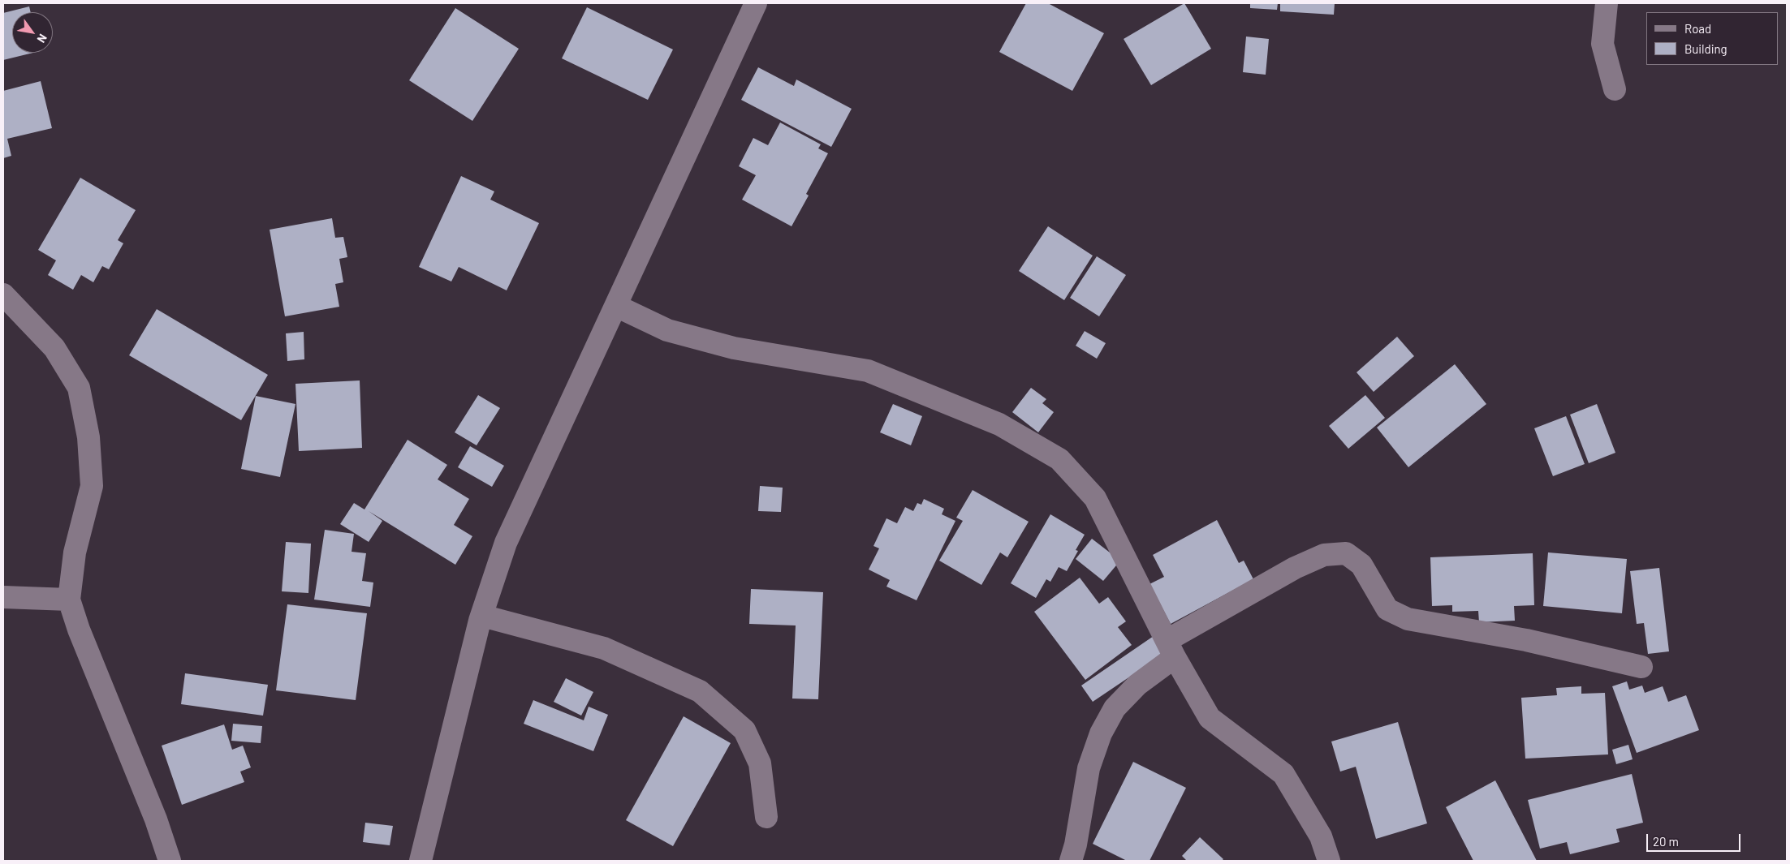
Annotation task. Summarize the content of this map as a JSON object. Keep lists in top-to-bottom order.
{
  "legend": ["Road", "Building"],
  "scale_bar": "20 m",
  "north": "bottom right"
}
